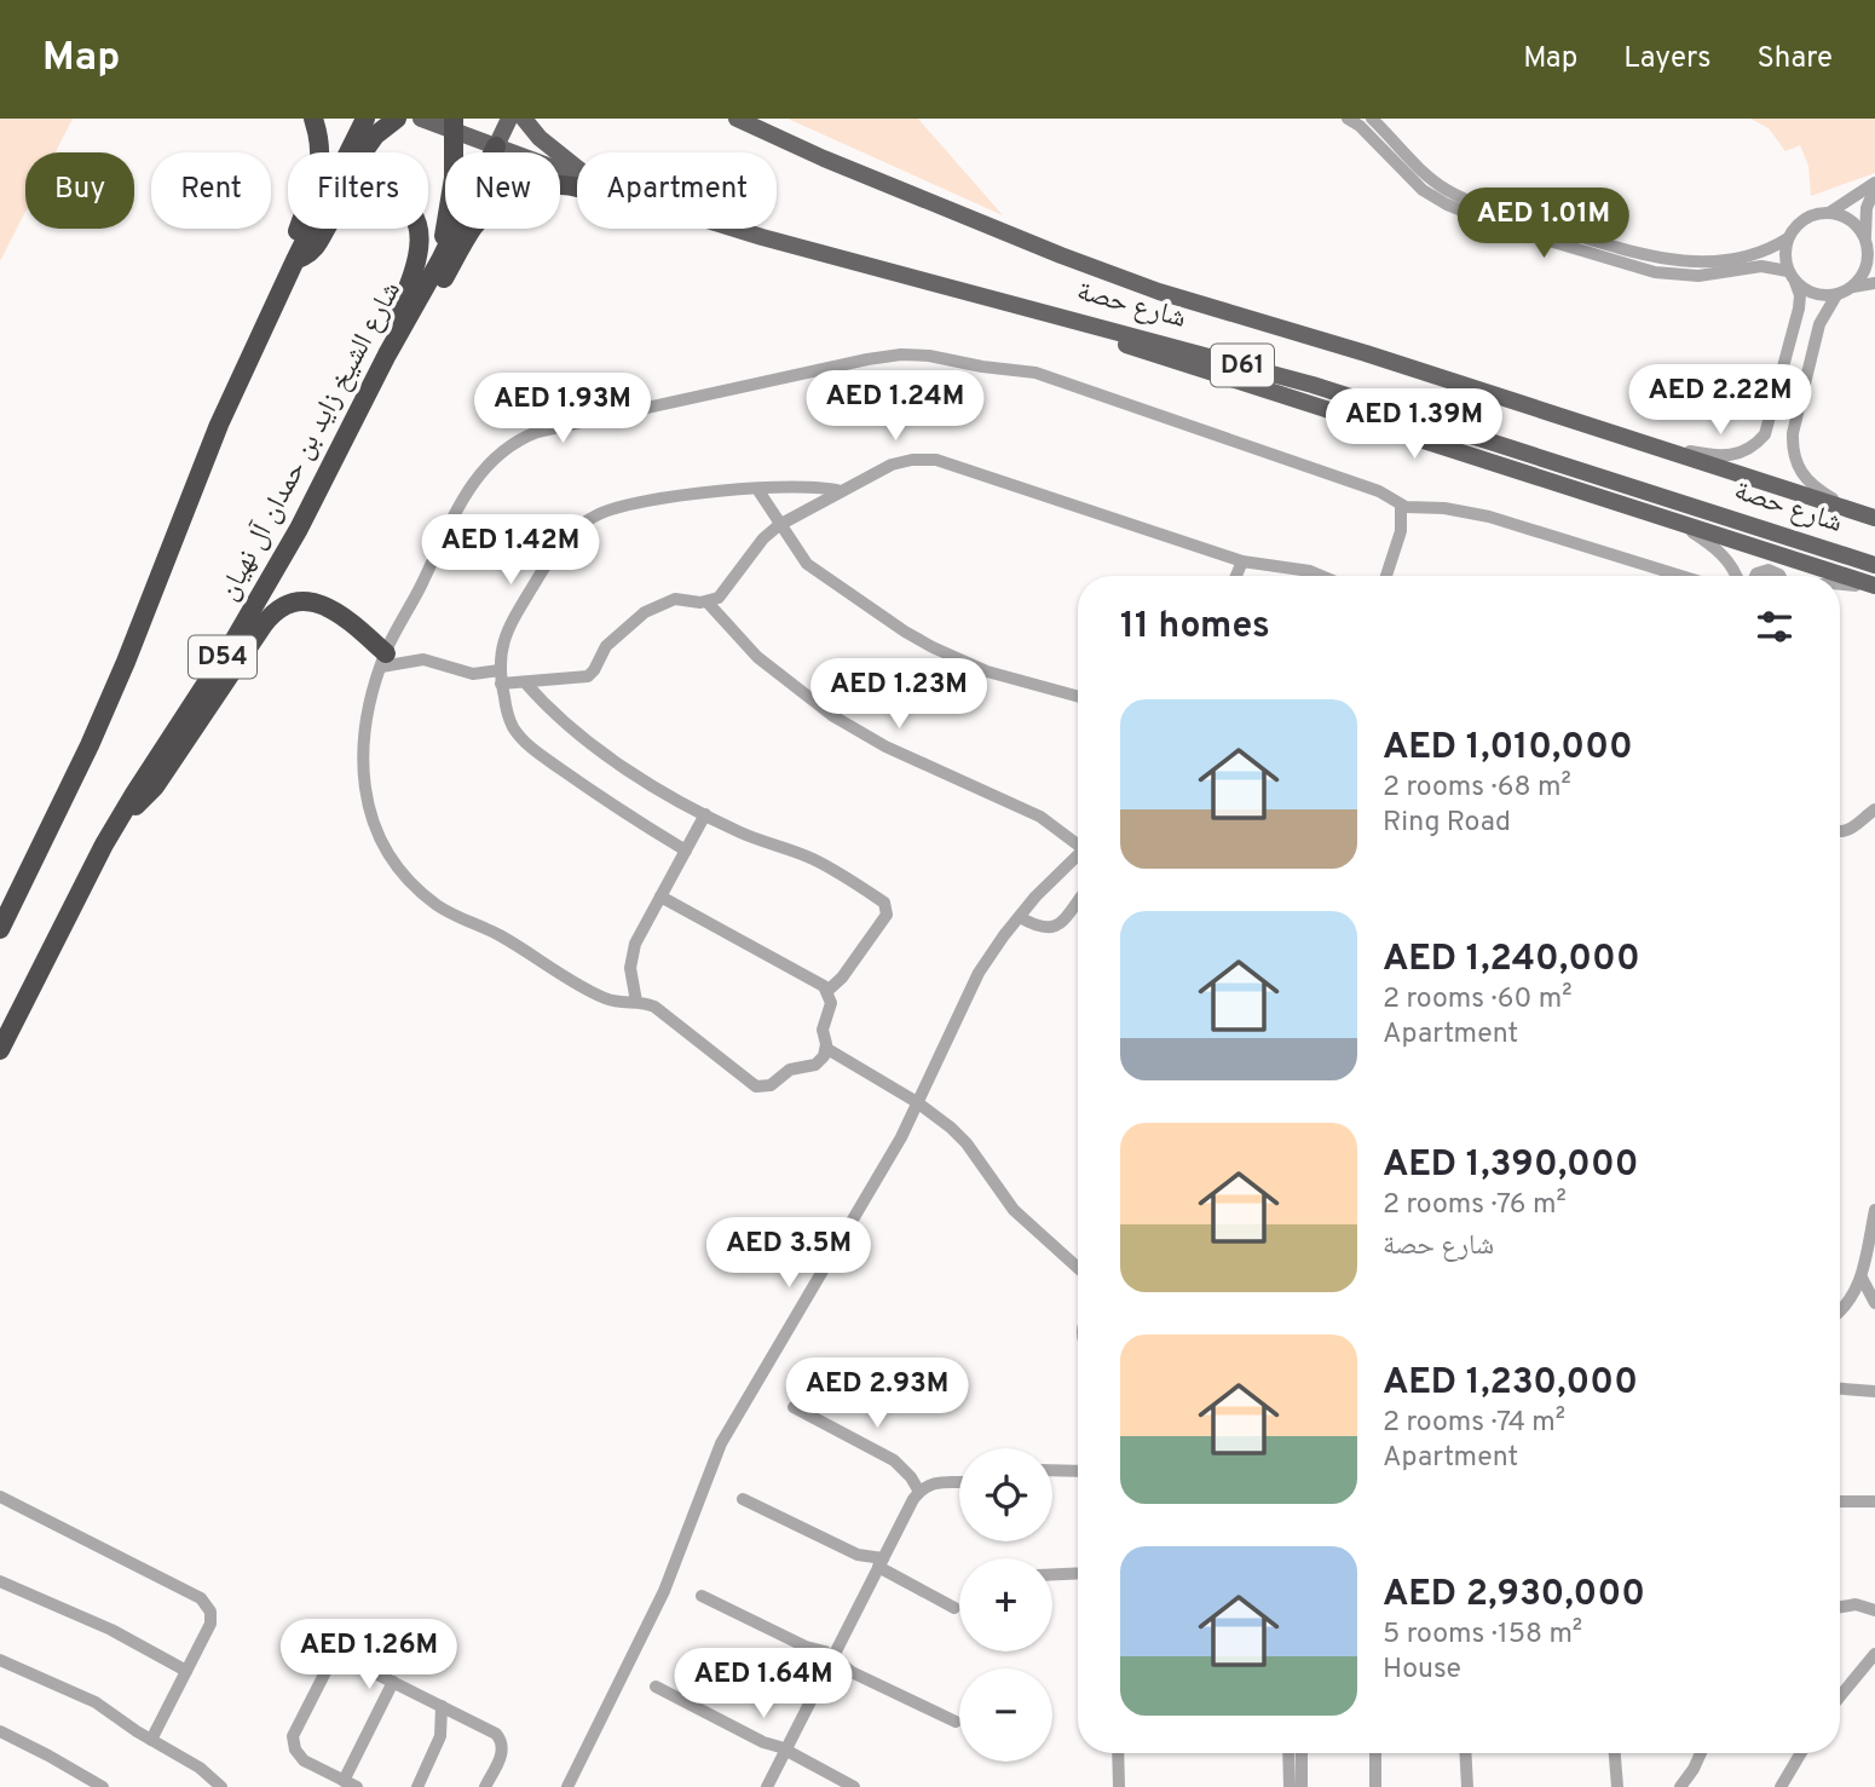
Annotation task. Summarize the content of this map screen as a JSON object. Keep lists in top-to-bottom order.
{
  "streets": {
    "highway": ["شارع الشيخ زايد بن حمدان آل نهيان", "D54"],
    "main road": ["شارع حصة", "D61"]
  },
  "crossings": [
    ["شارع حصة", "شارع الشيخ زايد بن حمدان آل نهيان"]
  ],
  "page": {
    "header": "Map",
    "nav": ["Map", "Layers", "Share"],
    "chip": [
      "Buy",
      "Rent",
      "Filters",
      "New",
      "Apartment"
    ],
    "price": [
      "AED 1.01M",
      "AED 2.22M",
      "AED 1.24M",
      "AED 1.93M",
      "AED 1.39M",
      "AED 1.42M",
      "AED 1.23M",
      "AED 3.5M",
      "AED 2.93M",
      "AED 1.26M",
      "AED 1.64M"
    ],
    "heading": "11 homes",
    "list": [
      {
        "name": "AED 1,010,000",
        "note": "2 rooms · 68 m² · Ring Road"
      },
      {
        "name": "AED 1,240,000",
        "note": "2 rooms · 60 m² · Apartment"
      },
      {
        "name": "AED 1,390,000",
        "note": "2 rooms · 76 m² · شارع حصة"
      },
      {
        "name": "AED 1,230,000",
        "note": "2 rooms · 74 m² · Apartment"
      },
      {
        "name": "AED 2,930,000",
        "note": "5 rooms · 158 m² · House"
      }
    ],
    "map_buttons": ["+", "−"]
  }
}
